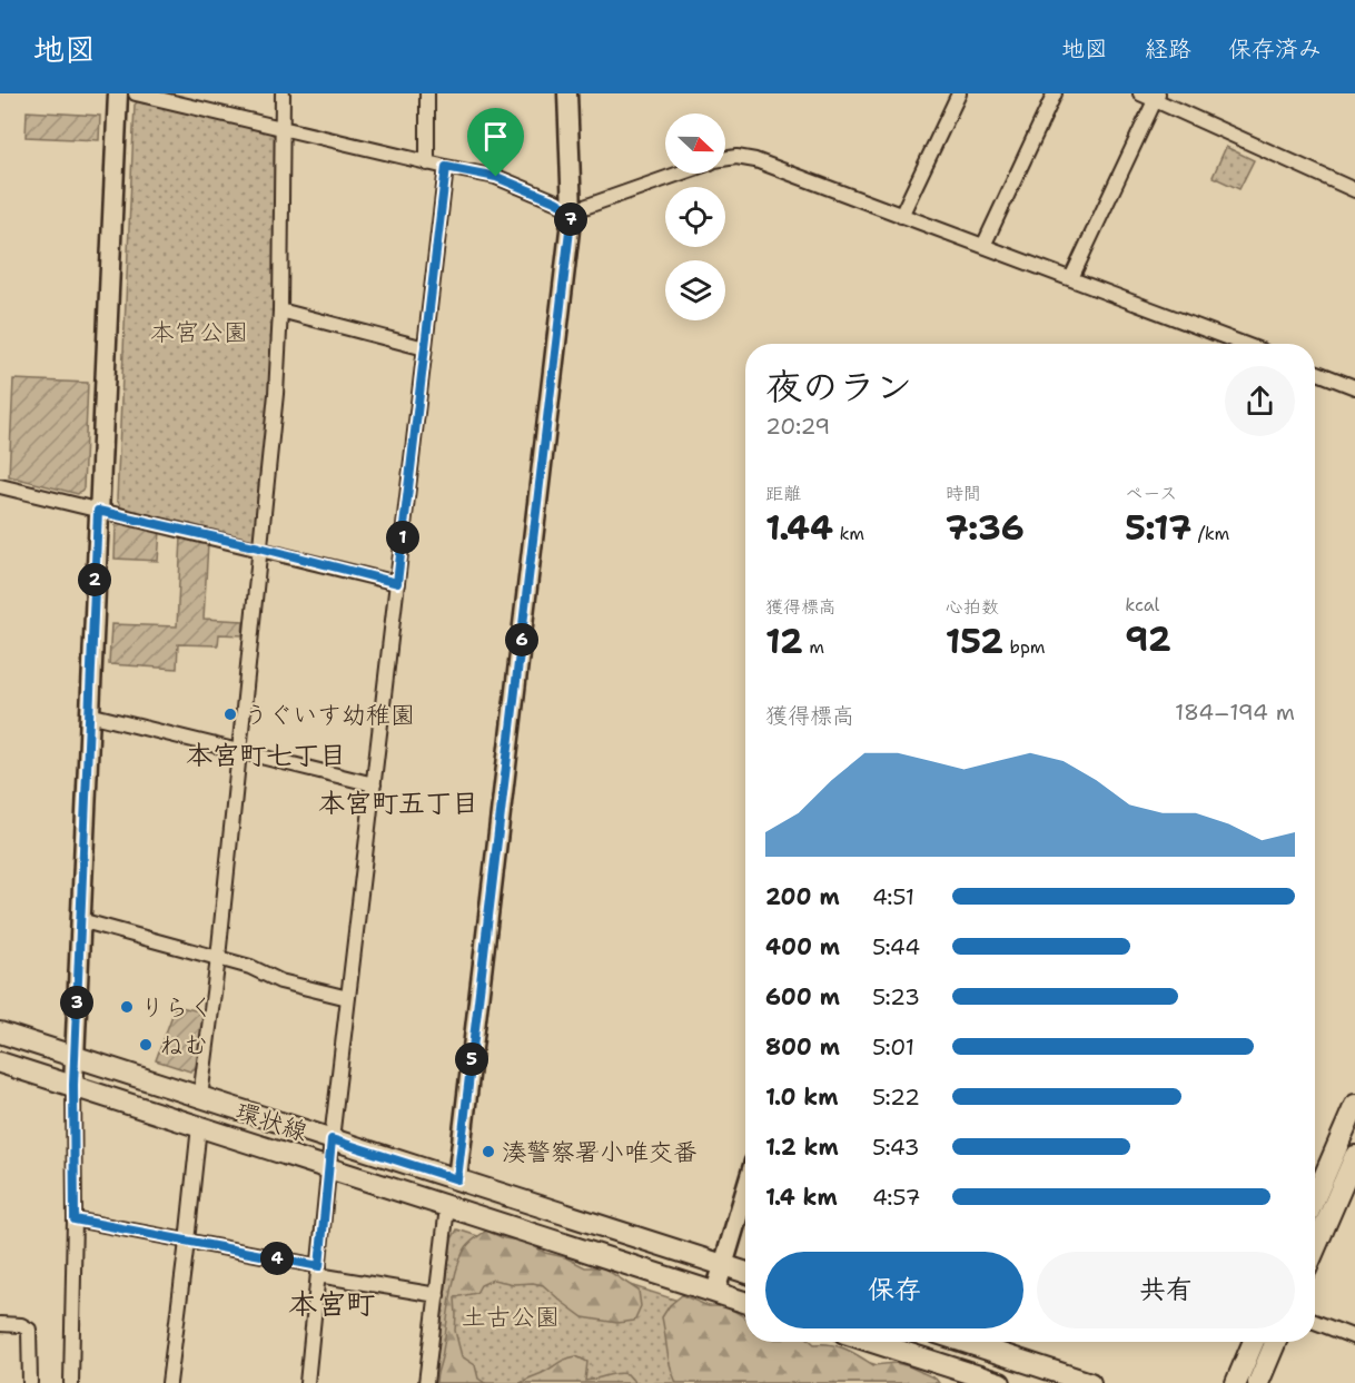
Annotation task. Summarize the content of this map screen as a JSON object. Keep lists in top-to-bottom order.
{
  "streets": {
    "main road": ["環状線"]
  },
  "districts": ["本宮町七丁目", "本宮町五丁目", "本宮町"],
  "parks": ["本宮公園", "土古公園"],
  "places": [
    "うぐいす幼稚園",
    "りらく",
    "ねむ",
    "湊警察署小唯交番"
  ],
  "north": "right",
  "page": {
    "header": "地図",
    "nav": ["地図", "経路", "保存済み"],
    "pins": [
      "7",
      "1",
      "2",
      "6",
      "3",
      "5",
      "4"
    ],
    "heading": ["夜のラン", "20:29"],
    "stats": [
      ["距離", "1.44 km"],
      ["時間", "7:36"],
      ["ペース", "5:17 /km"],
      ["獲得標高", "12 m"],
      ["心拍数", "152 bpm"],
      ["kcal", "92"]
    ],
    "chart": ["獲得標高", "184–194 m"],
    "list": [
      {
        "name": "200 m",
        "note": "4:51"
      },
      {
        "name": "400 m",
        "note": "5:44"
      },
      {
        "name": "600 m",
        "note": "5:23"
      },
      {
        "name": "800 m",
        "note": "5:01"
      },
      {
        "name": "1.0 km",
        "note": "5:22"
      },
      {
        "name": "1.2 km",
        "note": "5:43"
      },
      {
        "name": "1.4 km",
        "note": "4:57"
      }
    ],
    "buttons": ["保存", "共有"]
  }
}
